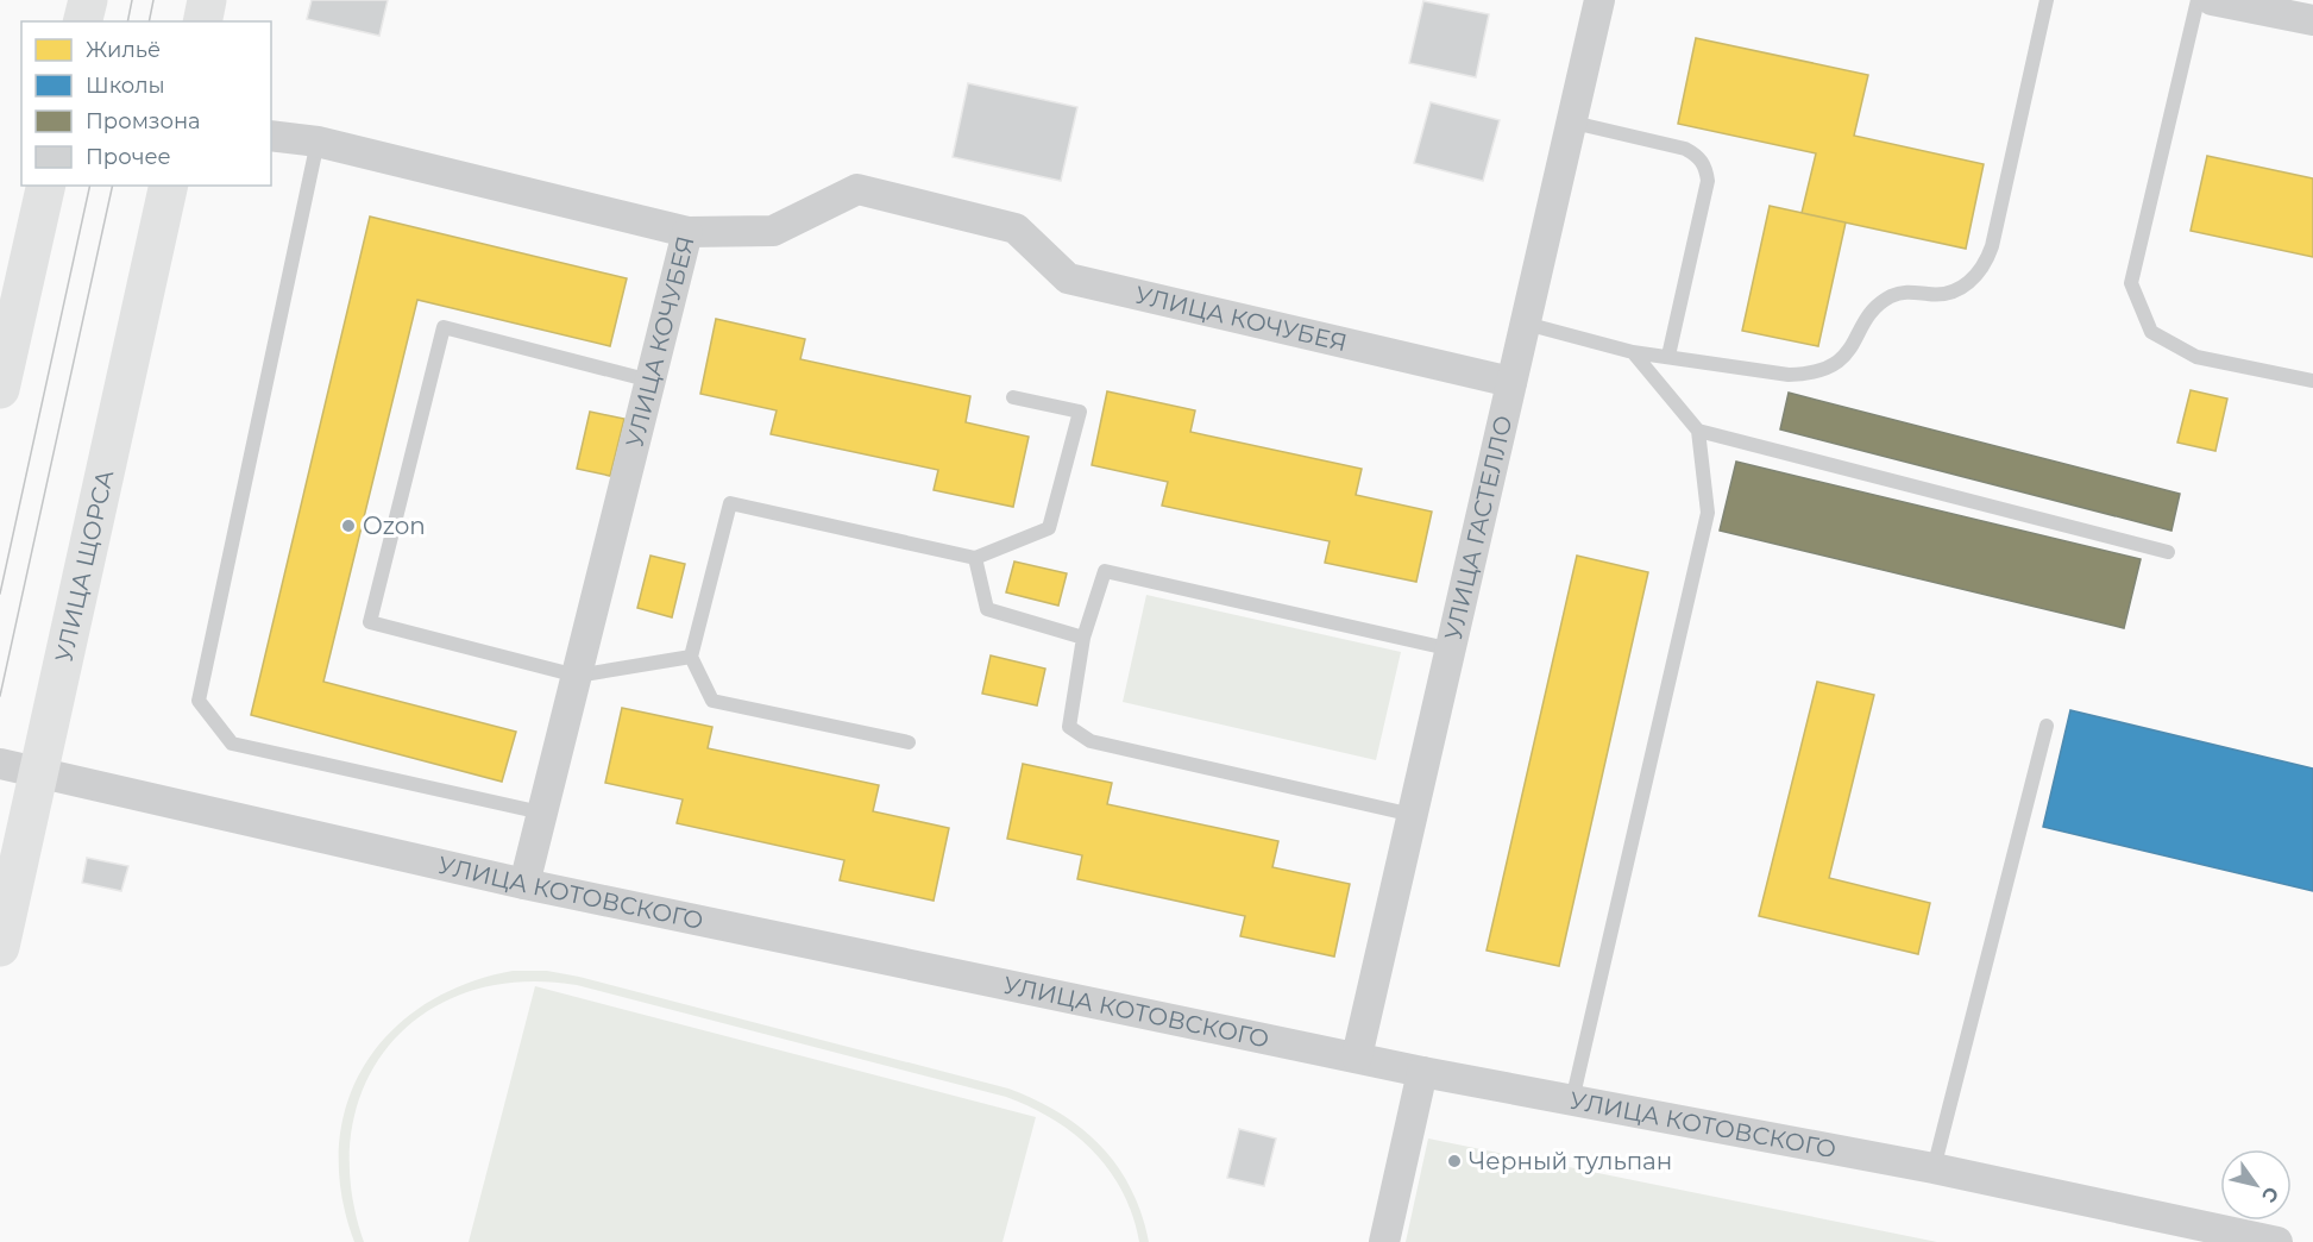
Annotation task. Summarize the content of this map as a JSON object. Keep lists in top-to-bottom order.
{
  "streets": {
    "main road": ["УЛИЦА ЩОРСА"],
    "street": ["УЛИЦА КОЧУБЕЯ", "УЛИЦА ГАСТЕЛЛО", "УЛИЦА КОТОВСКОГО"]
  },
  "crossings": [
    ["УЛИЦА КОЧУБЕЯ", "УЛИЦА ГАСТЕЛЛО"],
    ["УЛИЦА КОЧУБЕЯ", "УЛИЦА КОТОВСКОГО"],
    ["УЛИЦА ГАСТЕЛЛО", "УЛИЦА КОТОВСКОГО"],
    ["УЛИЦА ЩОРСА", "УЛИЦА КОТОВСКОГО"]
  ],
  "places": ["Ozon", "Черный тульпан"],
  "legend": [
    "Жильё",
    "Школы",
    "Промзона",
    "Прочее"
  ],
  "north": "bottom right"
}
